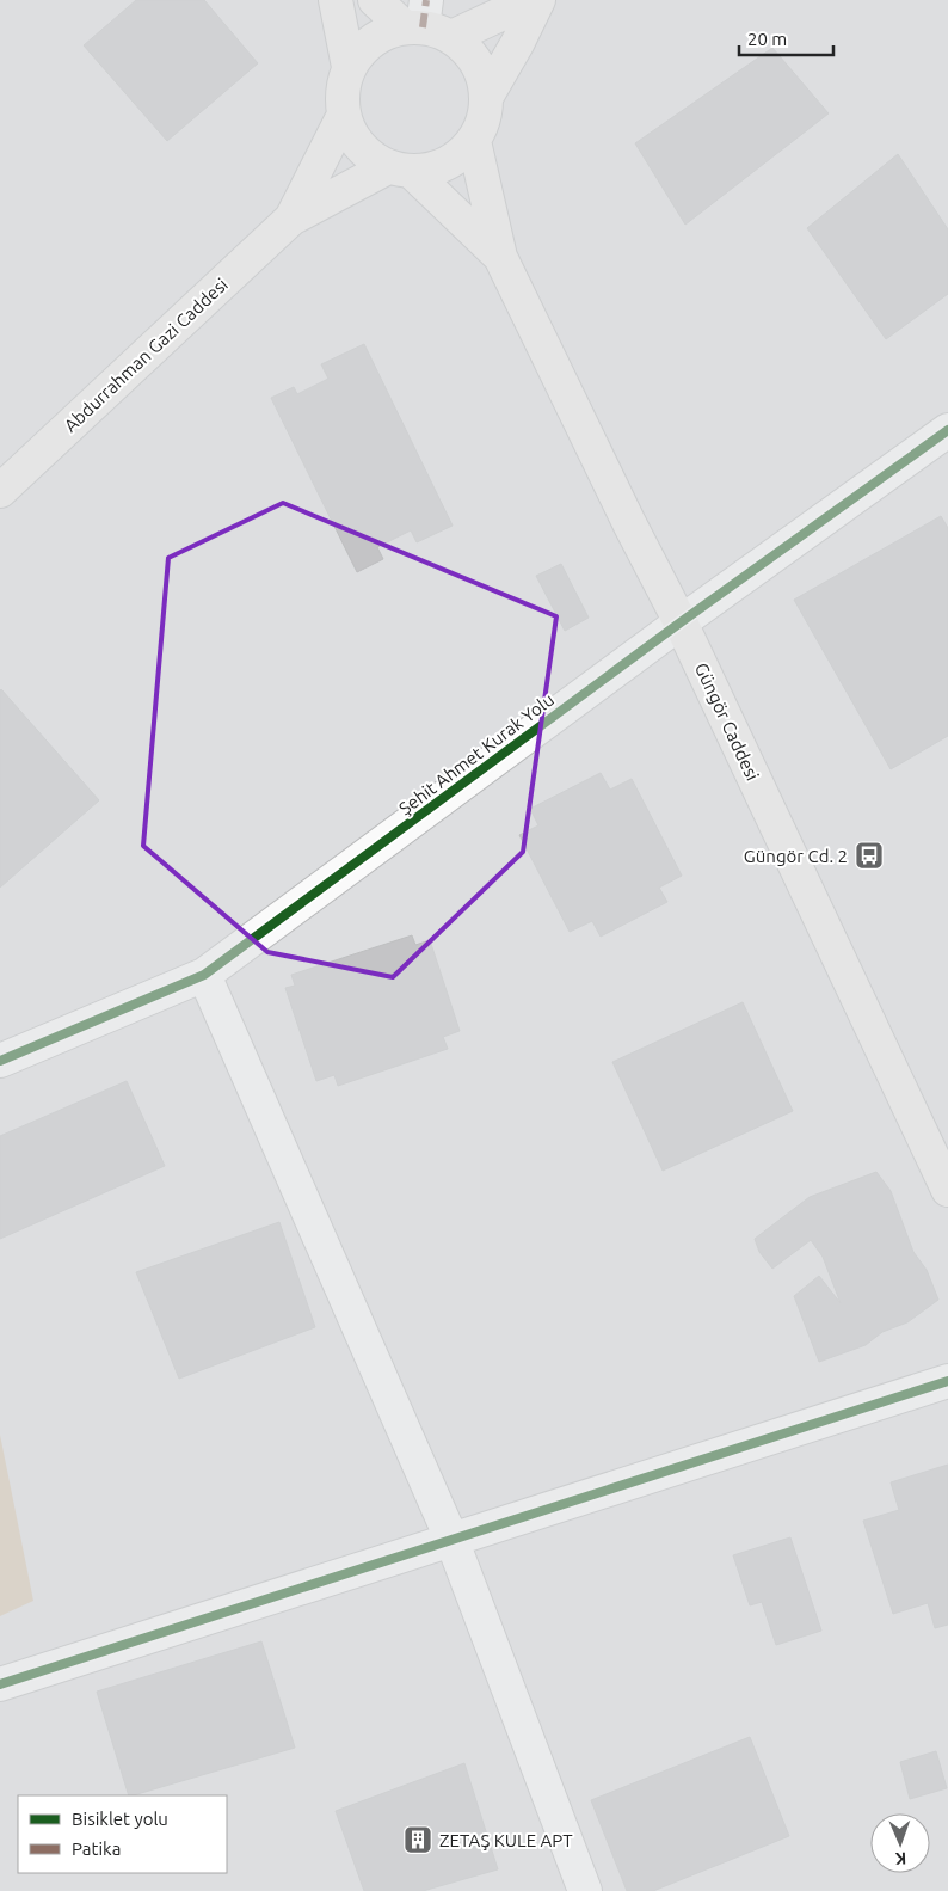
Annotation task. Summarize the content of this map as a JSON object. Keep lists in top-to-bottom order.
{
  "streets": {
    "main road": ["Abdurrahman Gazi Caddesi", "Güngör Caddesi"],
    "street": ["Şehit Ahmet Kurak Yolu"]
  },
  "crossings": [
    ["Abdurrahman Gazi Caddesi", "Güngör Caddesi"],
    ["Güngör Caddesi", "Şehit Ahmet Kurak Yolu"]
  ],
  "places": {
    "bus stop": ["Güngör Cd. 2"],
    "building": ["ZETAŞ KULE APT"]
  },
  "legend": ["Bisiklet yolu", "Patika"],
  "scale_bar": "20 m",
  "north": "bottom"
}
